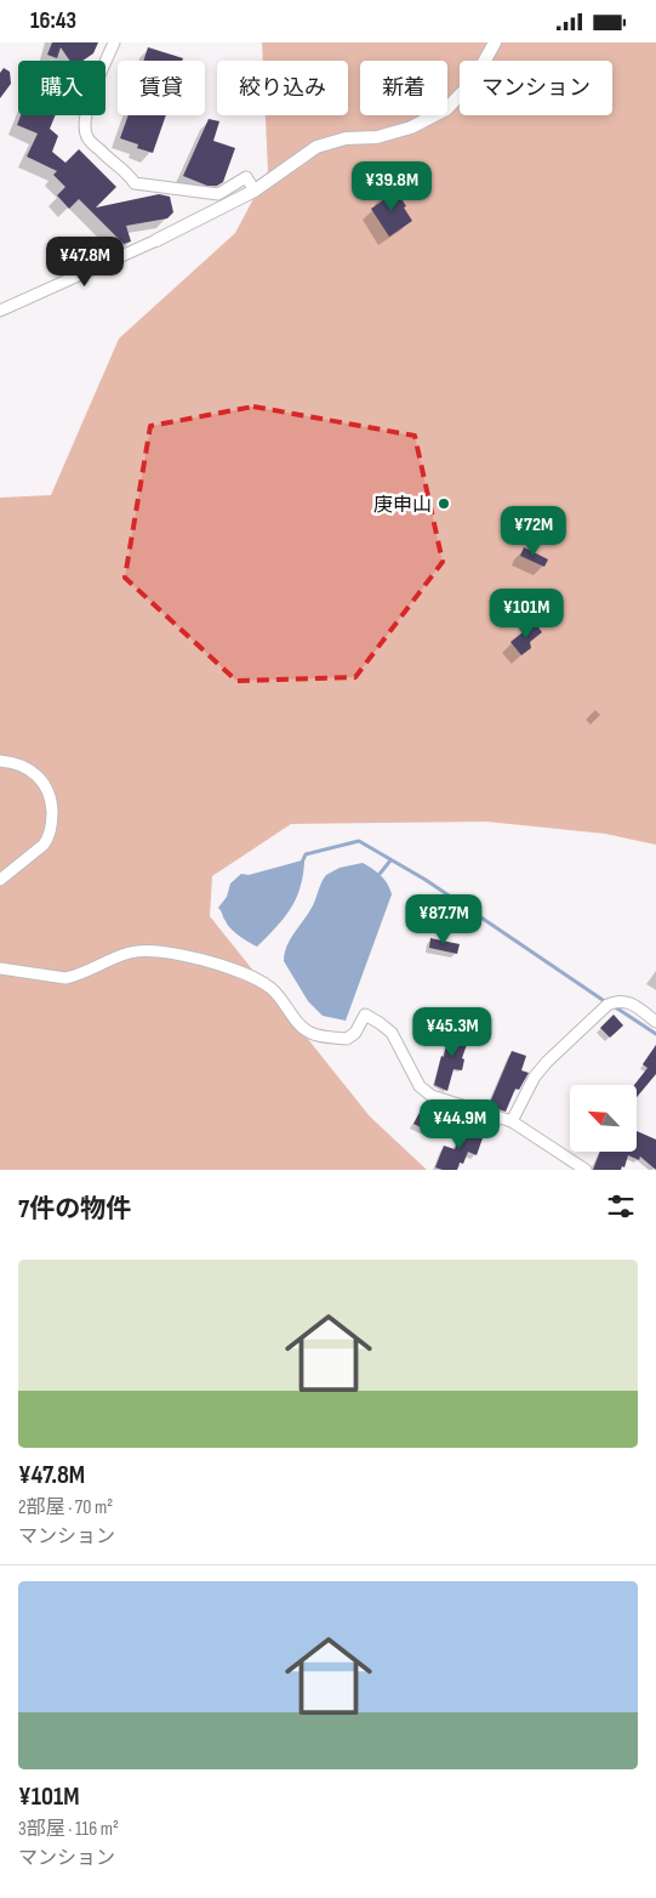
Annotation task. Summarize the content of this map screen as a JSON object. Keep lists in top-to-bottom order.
{
  "places": ["庚申山"],
  "north": "top left",
  "page": {
    "status": "16:43",
    "chip": [
      "購入",
      "賃貸",
      "絞り込み",
      "新着",
      "マンション"
    ],
    "price": [
      "¥39.8M",
      "¥47.8M",
      "¥72M",
      "¥101M",
      "¥87.7M",
      "¥45.3M",
      "¥44.9M"
    ],
    "heading": "7件の物件",
    "list": [
      {
        "name": "¥47.8M",
        "note": "2部屋 · 70 m² · マンション"
      },
      {
        "name": "¥101M",
        "note": "3部屋 · 116 m² · マンション"
      }
    ]
  }
}
